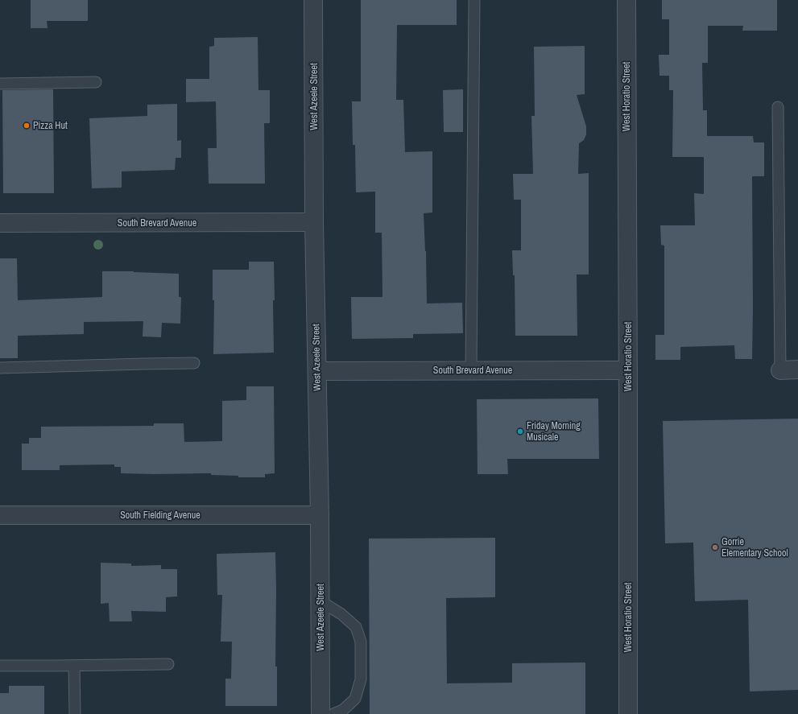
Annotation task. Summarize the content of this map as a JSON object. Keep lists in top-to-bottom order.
{
  "streets": {
    "street": [
      "West Azeele Street",
      "West Horatio Street",
      "South Brevard Avenue",
      "South Fielding Avenue"
    ]
  },
  "crossings": [
    ["West Azeele Street", "South Brevard Avenue"],
    ["West Azeele Street", "South Fielding Avenue"],
    ["West Horatio Street", "South Brevard Avenue"]
  ],
  "places": ["Pizza Hut", "Friday Morning Musicale", "Gorrie Elementary School"]
}
